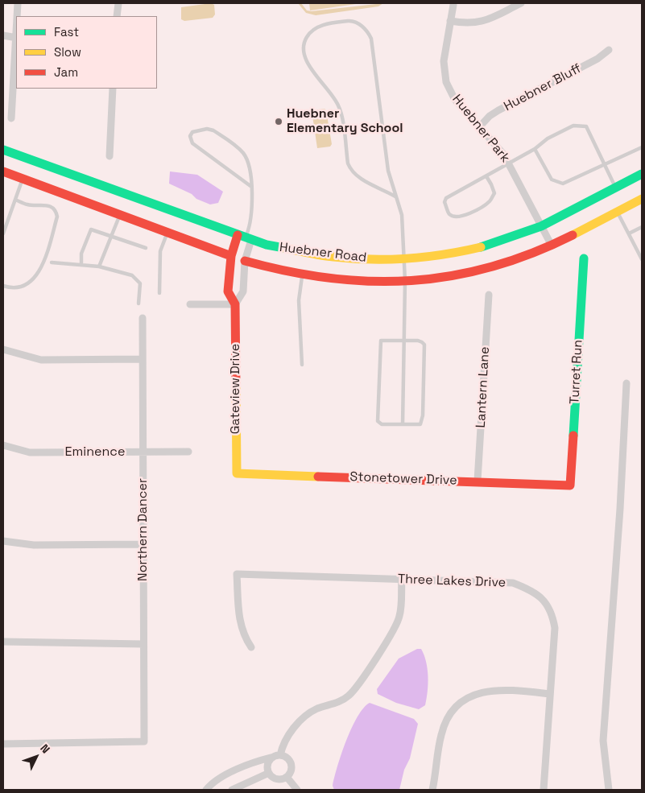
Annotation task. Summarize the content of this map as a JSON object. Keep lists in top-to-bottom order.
{
  "streets": {
    "main road": [
      "Huebner Road",
      "Turret Run",
      "Gateview Drive",
      "Stonetower Drive"
    ],
    "street": [
      "Huebner Bluff",
      "Huebner Park",
      "Lantern Lane",
      "Eminence",
      "Northern Dancer",
      "Three Lakes Drive"
    ]
  },
  "crossings": [
    ["Huebner Bluff", "Huebner Park"],
    ["Huebner Park", "Huebner Road"],
    ["Huebner Road", "Gateview Drive"],
    ["Turret Run", "Stonetower Drive"],
    ["Lantern Lane", "Stonetower Drive"],
    ["Gateview Drive", "Stonetower Drive"],
    ["Eminence", "Northern Dancer"]
  ],
  "places": ["Huebner Elementary School"],
  "legend": ["Fast", "Slow", "Jam"],
  "north": "top right"
}
